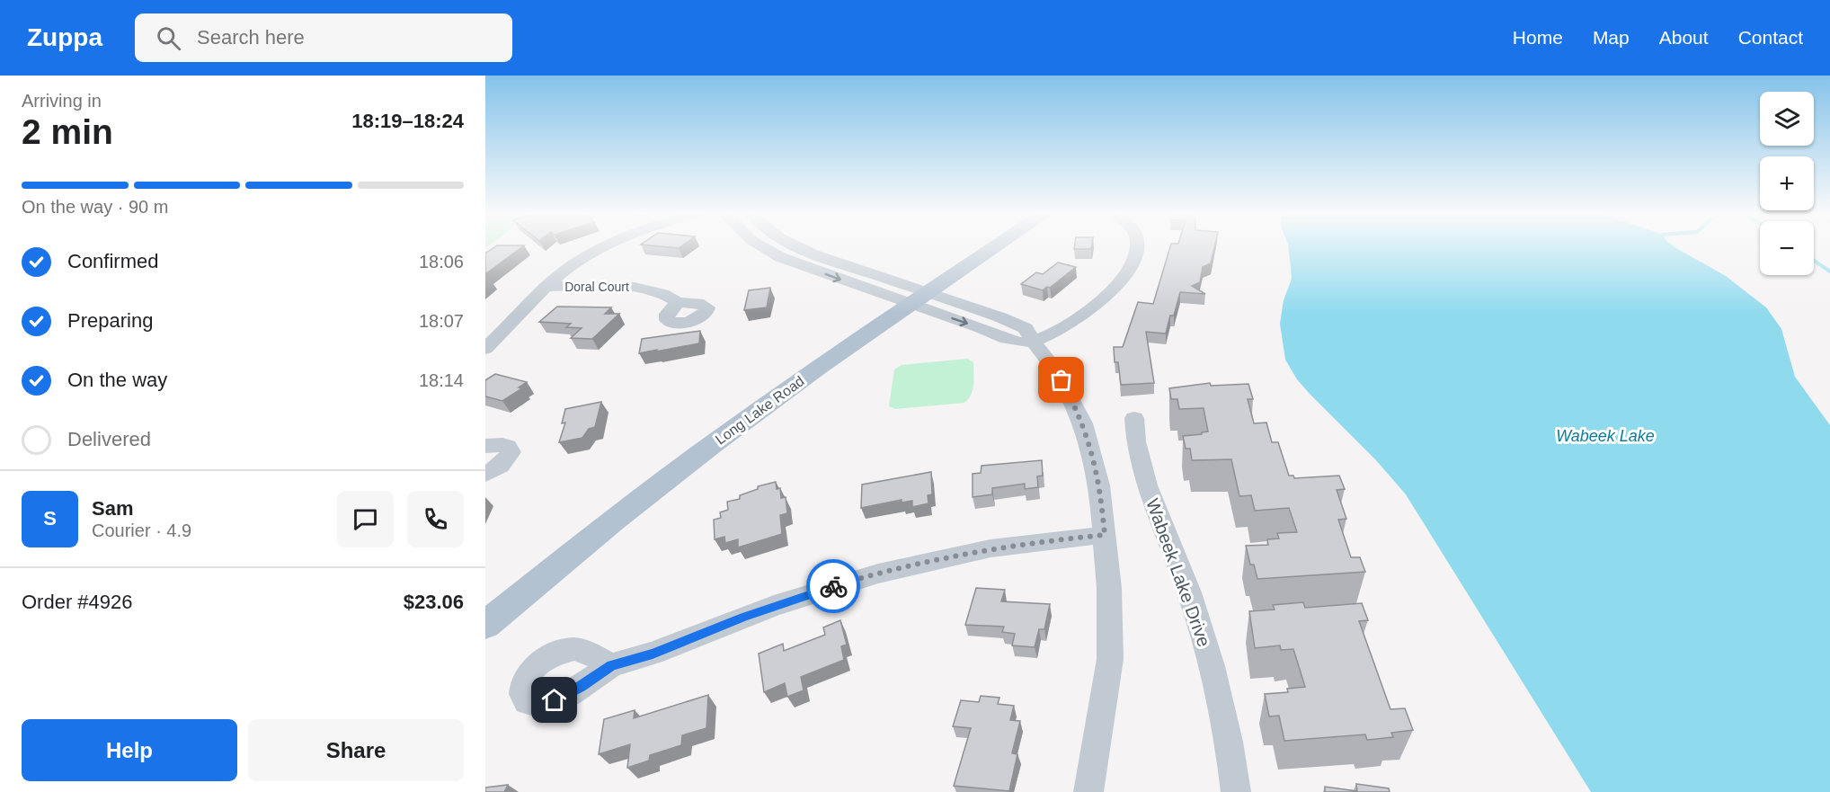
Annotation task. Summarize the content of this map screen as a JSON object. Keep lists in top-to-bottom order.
{
  "streets": {
    "main road": ["Long Lake Road"],
    "street": ["Doral Court", "Wabeek Lake Drive"]
  },
  "water": ["Wabeek Lake"],
  "page": {
    "header": "Zuppa",
    "search": "Search here",
    "nav": [
      "Home",
      "Map",
      "About",
      "Contact"
    ],
    "heading": ["2 min", "Arriving in", "18:19–18:24"],
    "panel": [
      "Sam",
      "Courier · 4.9",
      "Order #4926",
      "$23.06"
    ],
    "map_buttons": ["+", "−"],
    "bar": "On the way · 90 m",
    "list": [
      ["Confirmed", "18:06"],
      ["Preparing", "18:07"],
      ["On the way", "18:14"],
      "Delivered"
    ],
    "round": "S",
    "buttons": ["Help", "Share"]
  }
}
